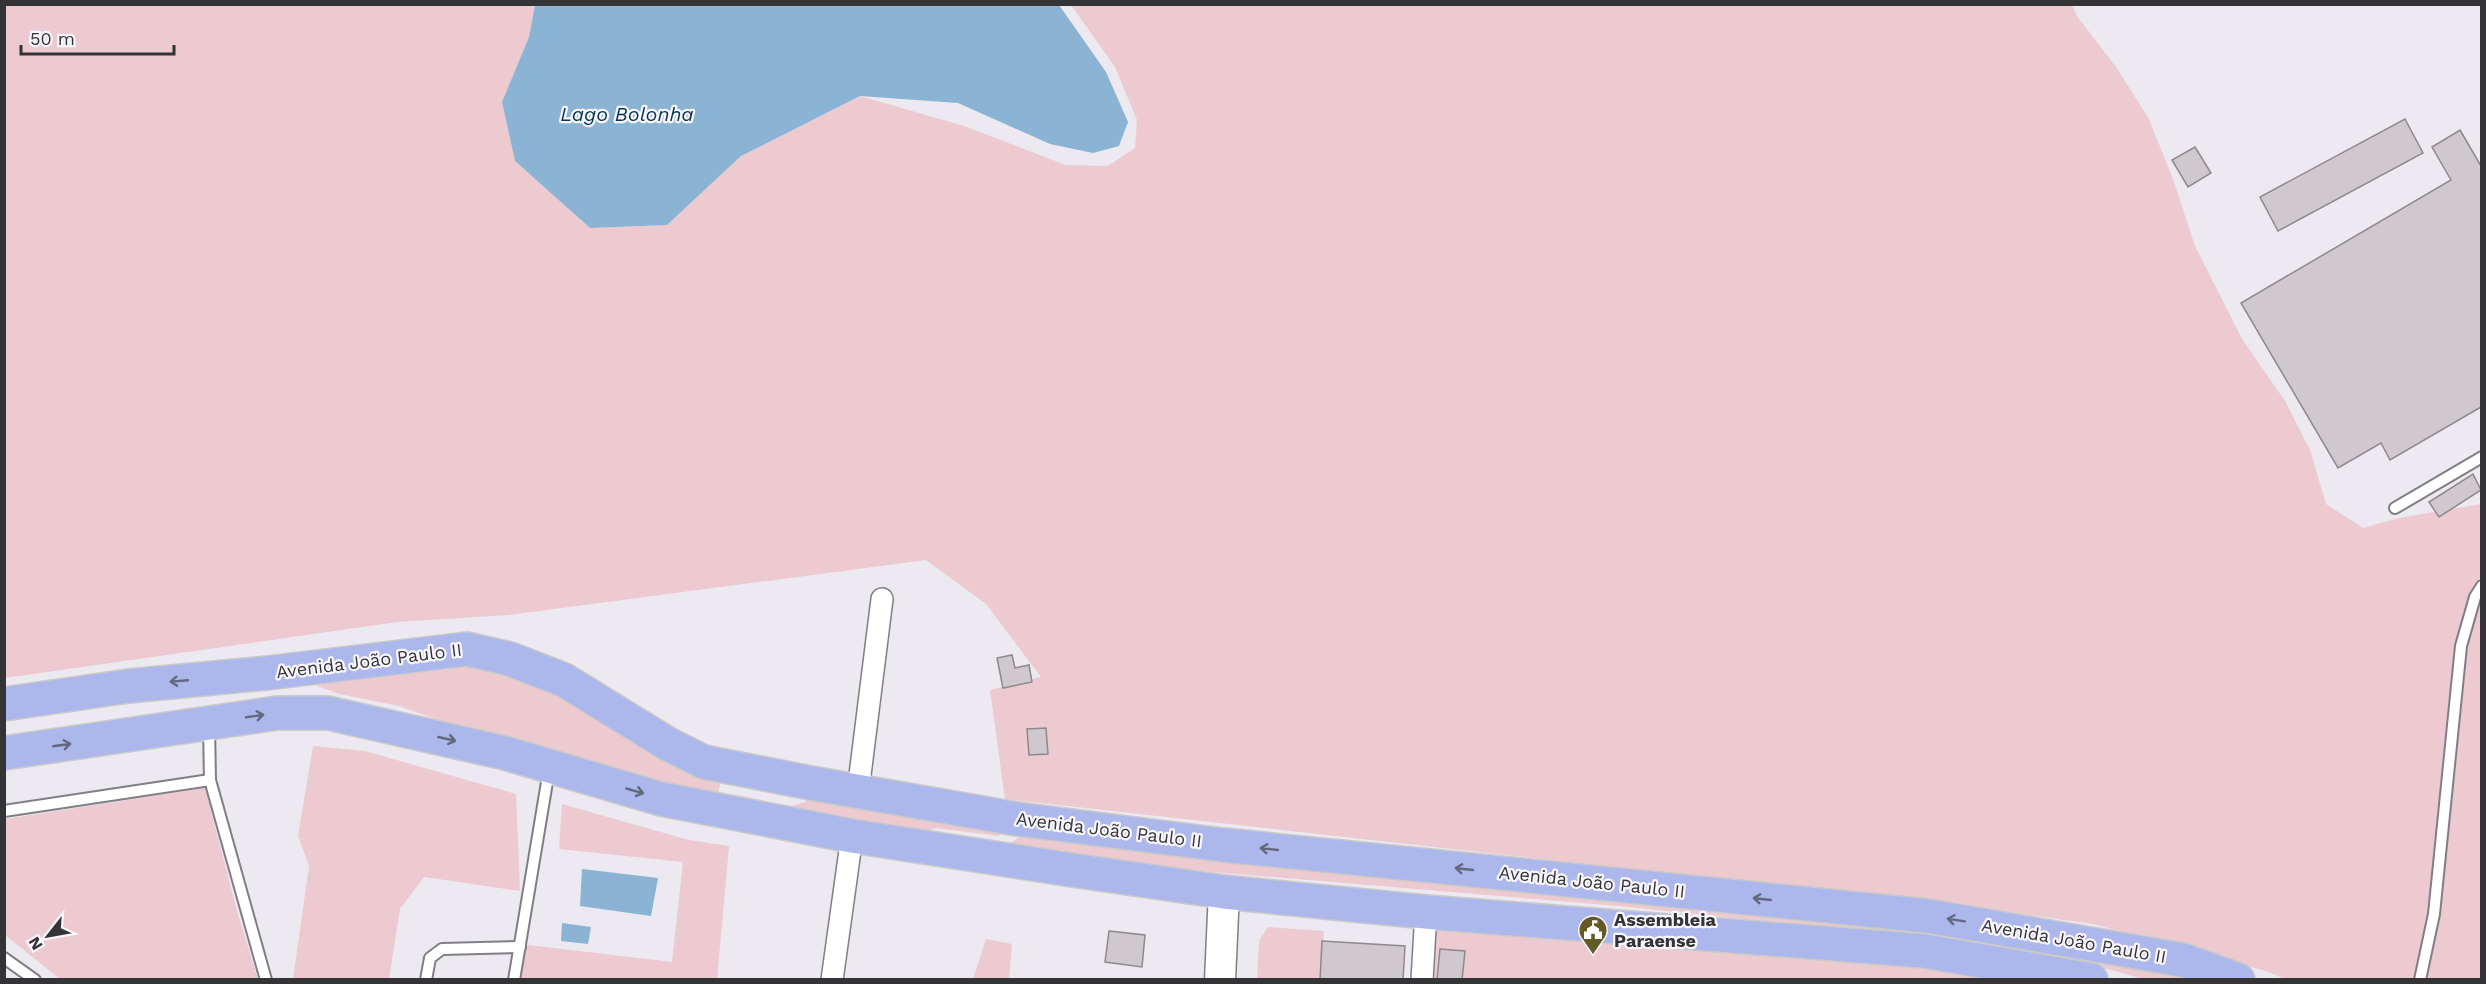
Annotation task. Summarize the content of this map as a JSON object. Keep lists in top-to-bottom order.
{
  "streets": {
    "main road": ["Avenida João Paulo II"]
  },
  "water": ["Lago Bolonha"],
  "places": {
    "public building": ["Assembleia Paraense"]
  },
  "scale_bar": "50 m",
  "north": "bottom left"
}
